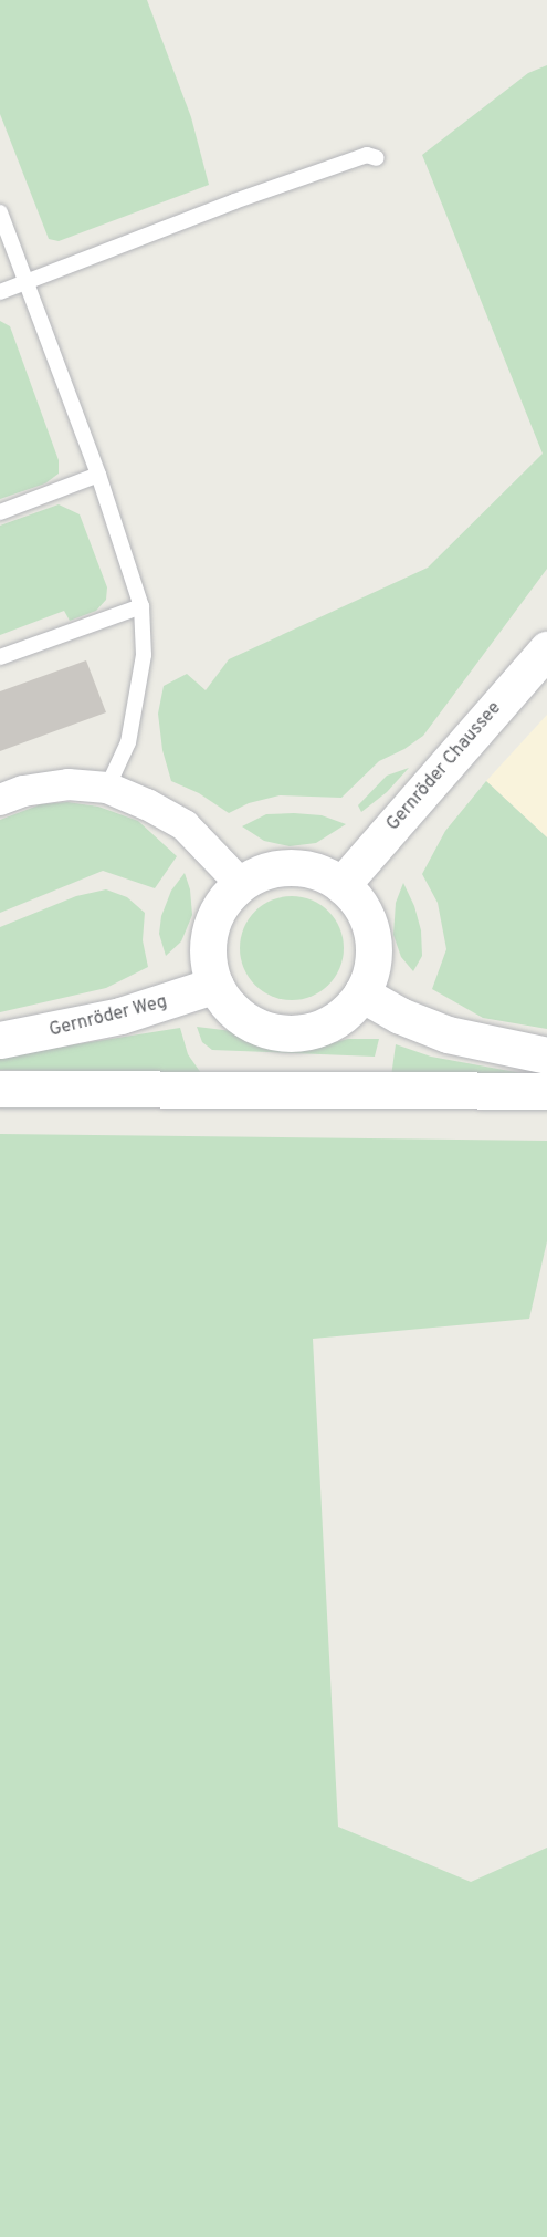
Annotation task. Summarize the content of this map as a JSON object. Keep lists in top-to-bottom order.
{
  "streets": {
    "main road": ["Gernröder Chaussee", "Gernröder Weg"]
  },
  "crossings": [
    ["Gernröder Chaussee", "Gernröder Weg"]
  ]
}
